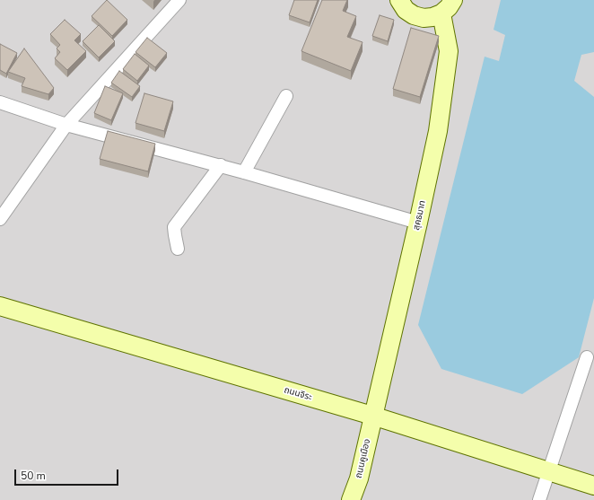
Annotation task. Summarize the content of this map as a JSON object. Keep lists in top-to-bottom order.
{
  "streets": {
    "main road": ["สุคธมาท", "ถนนจิระ", "ถนนคูเมือง"]
  },
  "crossings": [
    ["สุคธมาท", "ถนนจิระ"],
    ["สุคธมาท", "ถนนคูเมือง"],
    ["ถนนจิระ", "ถนนคูเมือง"]
  ],
  "scale_bar": "50 m"
}
